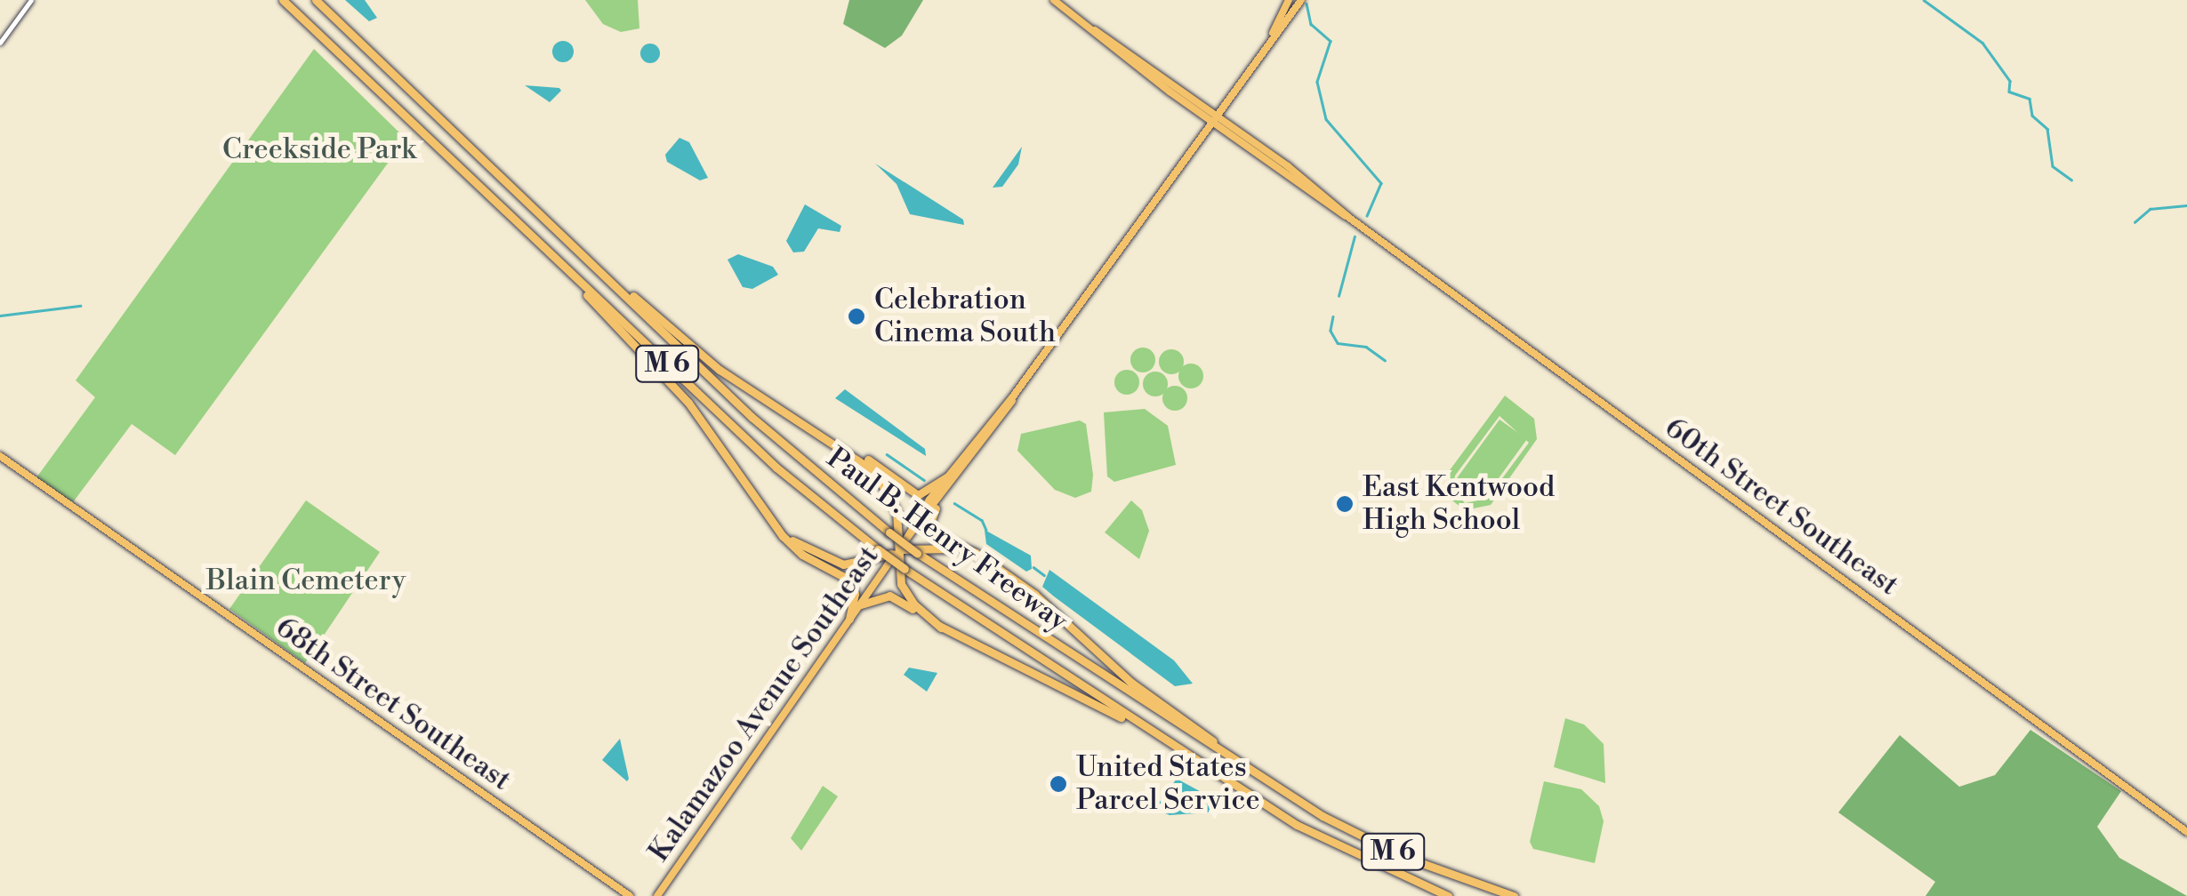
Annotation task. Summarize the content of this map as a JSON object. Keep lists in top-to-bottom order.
{
  "streets": {
    "highway": ["M 6", "Paul B. Henry Freeway"],
    "main road": ["60th Street Southeast", "68th Street Southeast", "Kalamazoo Avenue Southeast"]
  },
  "crossings": [
    ["60th Street Southeast", "Kalamazoo Avenue Southeast"]
  ],
  "parks": ["Creekside Park", "Blain Cemetery"],
  "places": ["Celebration Cinema South", "East Kentwood High School", "United States Parcel Service"]
}
